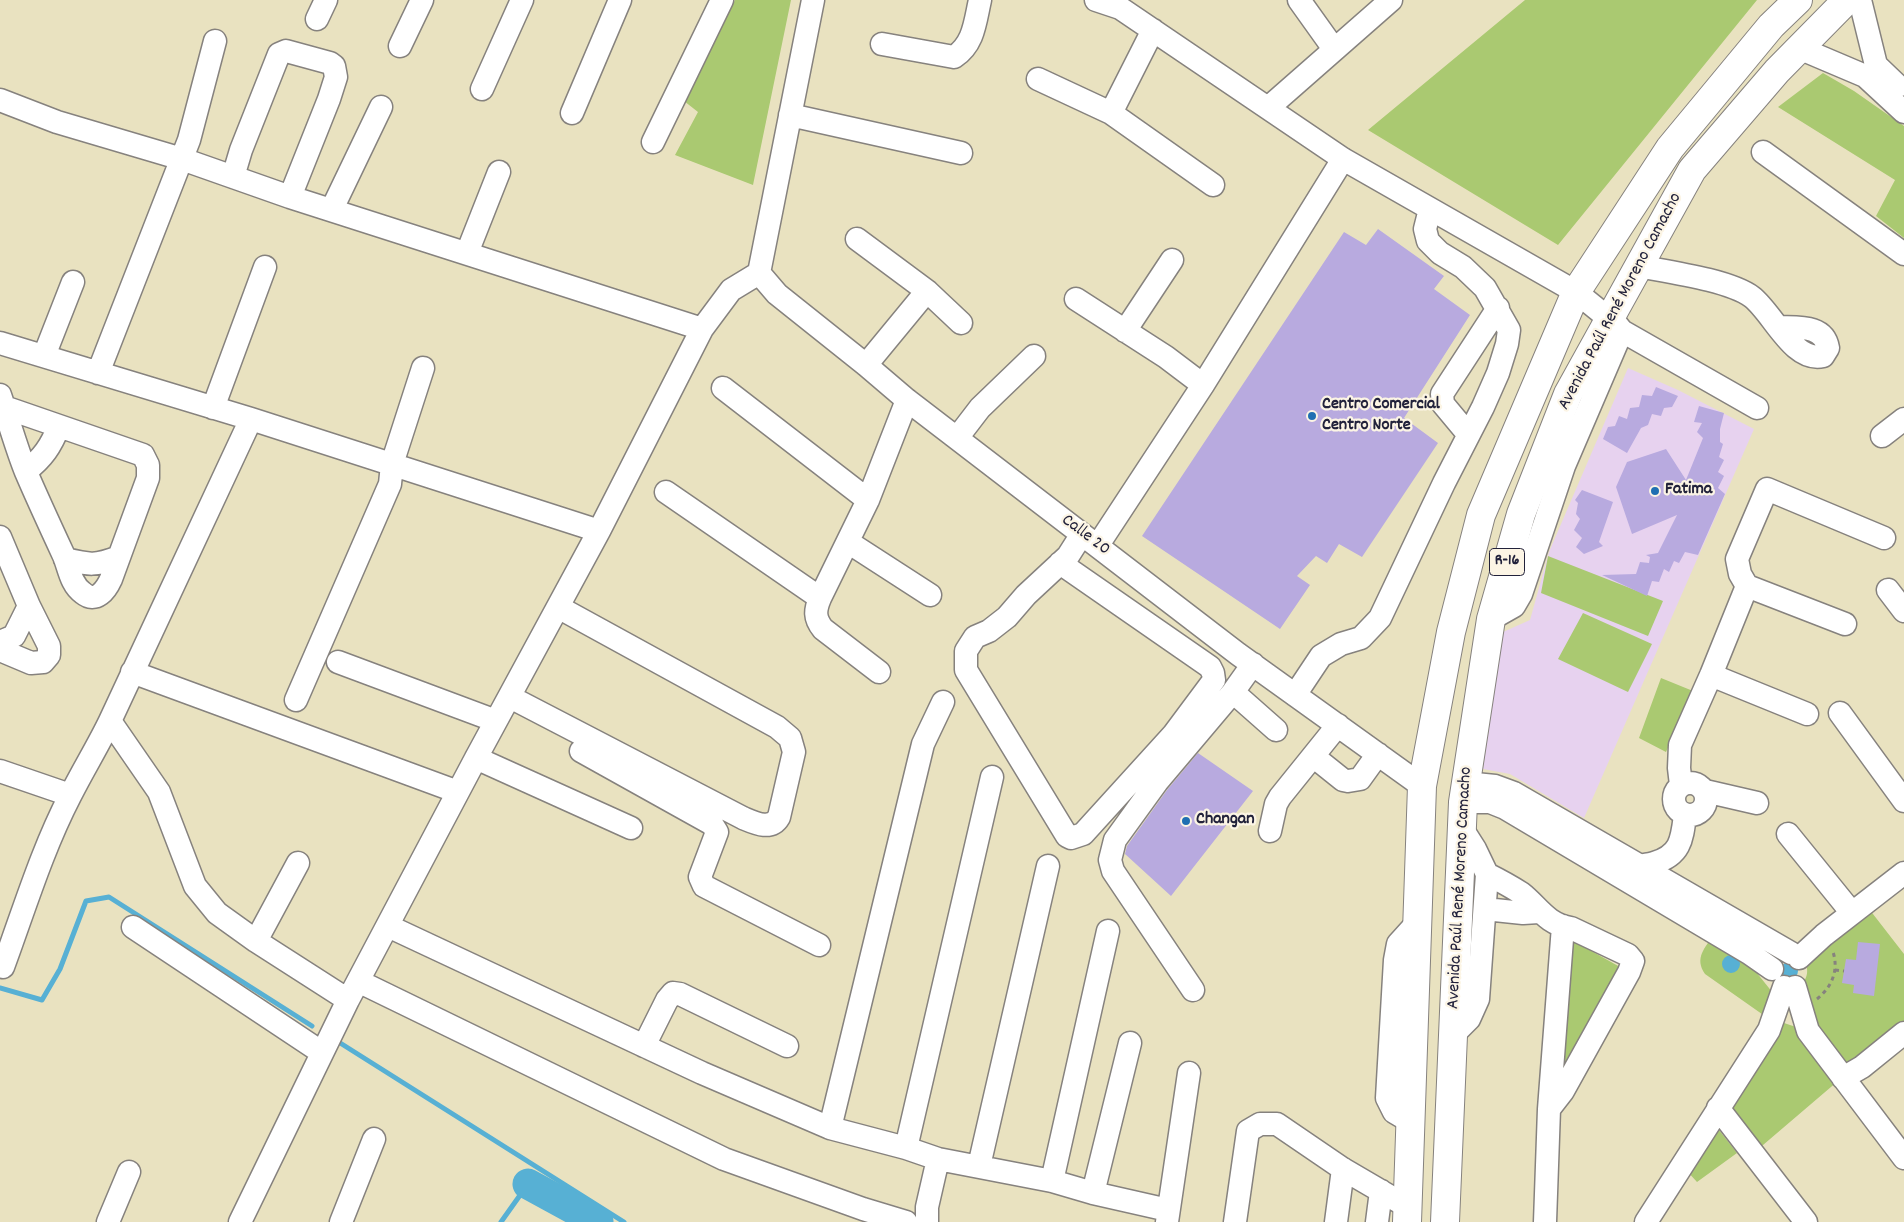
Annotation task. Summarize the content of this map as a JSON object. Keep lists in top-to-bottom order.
{
  "streets": {
    "main road": ["Avenida Paúl René Moreno Camacho", "R-16"],
    "street": ["Calle 20"]
  },
  "crossings": [
    ["Avenida Paúl René Moreno Camacho", "Calle 20"]
  ],
  "places": ["Centro Comercial Centro Norte", "Fatima", "Changan"]
}
